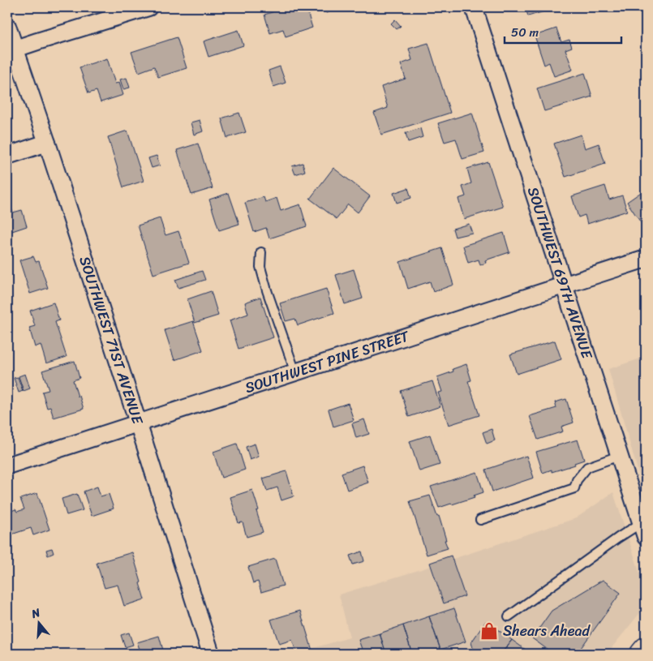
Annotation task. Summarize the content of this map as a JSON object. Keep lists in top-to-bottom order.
{
  "streets": {
    "street": ["SOUTHWEST 69TH AVENUE", "SOUTHWEST 71ST AVENUE", "SOUTHWEST PINE STREET"]
  },
  "crossings": [
    ["SOUTHWEST 69TH AVENUE", "SOUTHWEST PINE STREET"],
    ["SOUTHWEST 71ST AVENUE", "SOUTHWEST PINE STREET"]
  ],
  "places": {
    "shop": ["Shears Ahead"]
  },
  "scale_bar": "50 m",
  "north": "top"
}
